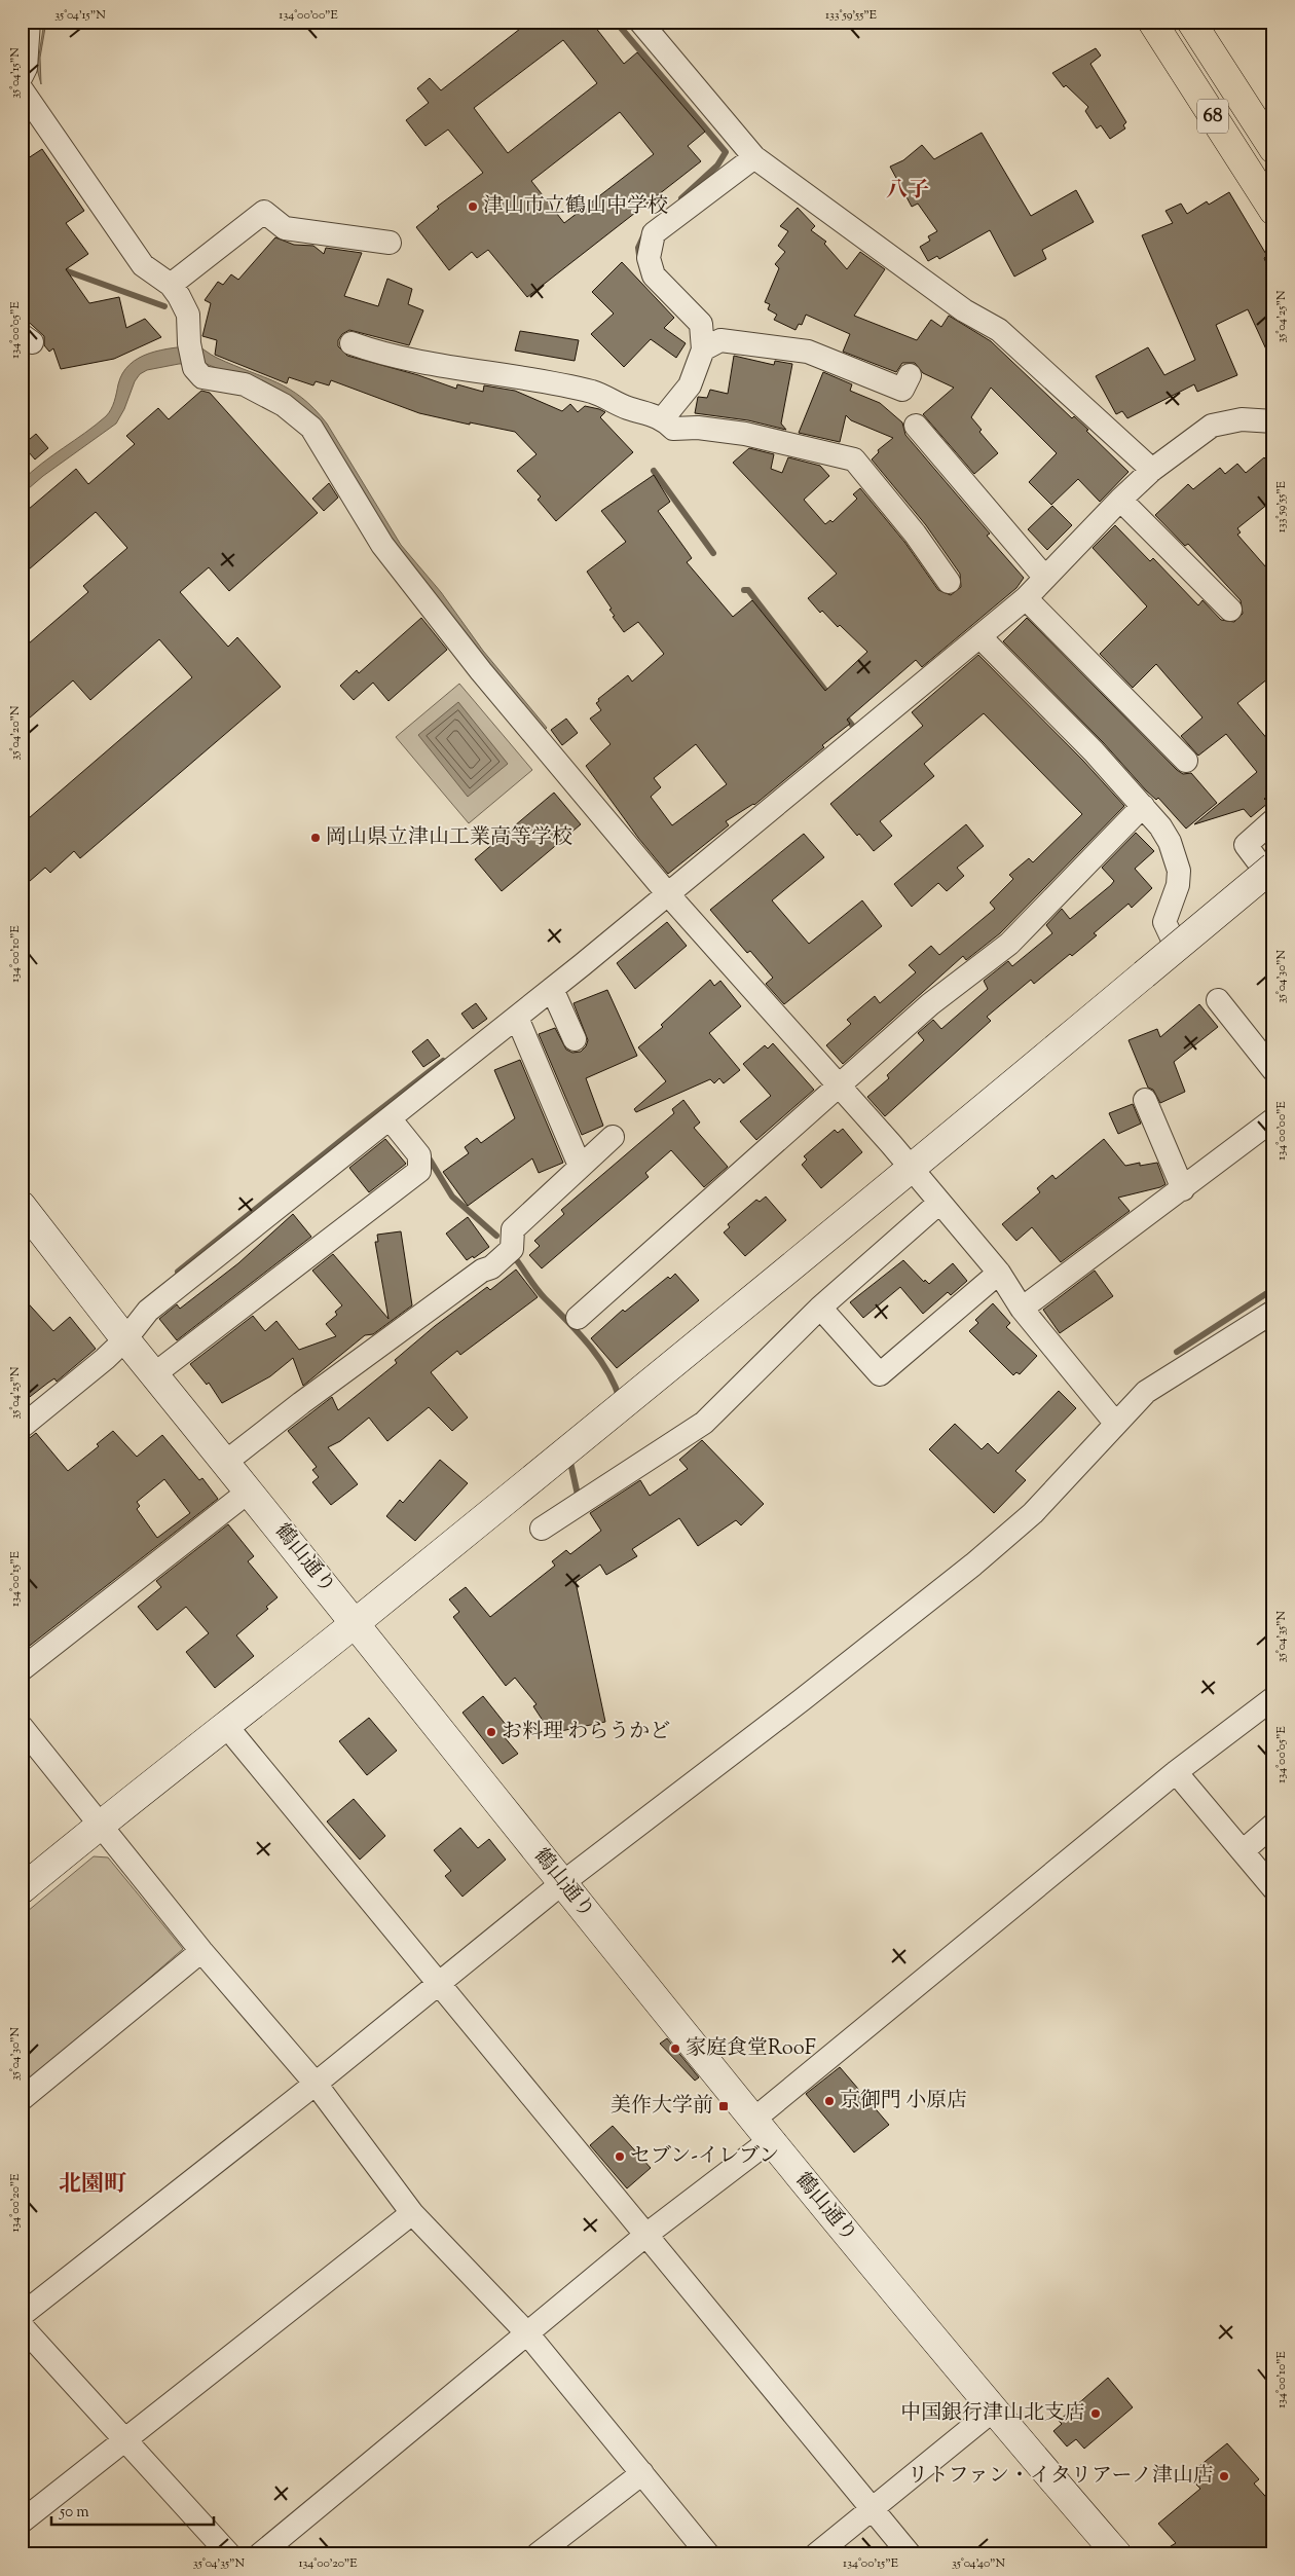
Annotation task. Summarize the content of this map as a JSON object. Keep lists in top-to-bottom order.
{
  "streets": {
    "main road": ["68"],
    "street": ["鶴山通り"]
  },
  "districts": ["八子", "北園町"],
  "places": {
    "other": [
      "津山市立鶴山中学校",
      "岡山県立津山工業高等学校",
      "お料理 わらうかど",
      "家庭食堂RooF",
      "京御門 小原店",
      "セブン-イレブン",
      "中国銀行津山北支店",
      "リトファン・イタリアーノ津山店"
    ],
    "transit": ["美作大学前"]
  },
  "scale_bar": "50 m",
  "coordinates": [
    "35°04'15\"N",
    "134°00'00\"E",
    "133°59'55\"E",
    "35°04'25\"N",
    "134°00'05\"E",
    "35°04'20\"N",
    "134°00'10\"E",
    "35°04'30\"N",
    "134°00'15\"E",
    "35°04'35\"N",
    "134°00'20\"E",
    "35°04'40\"N"
  ]
}
